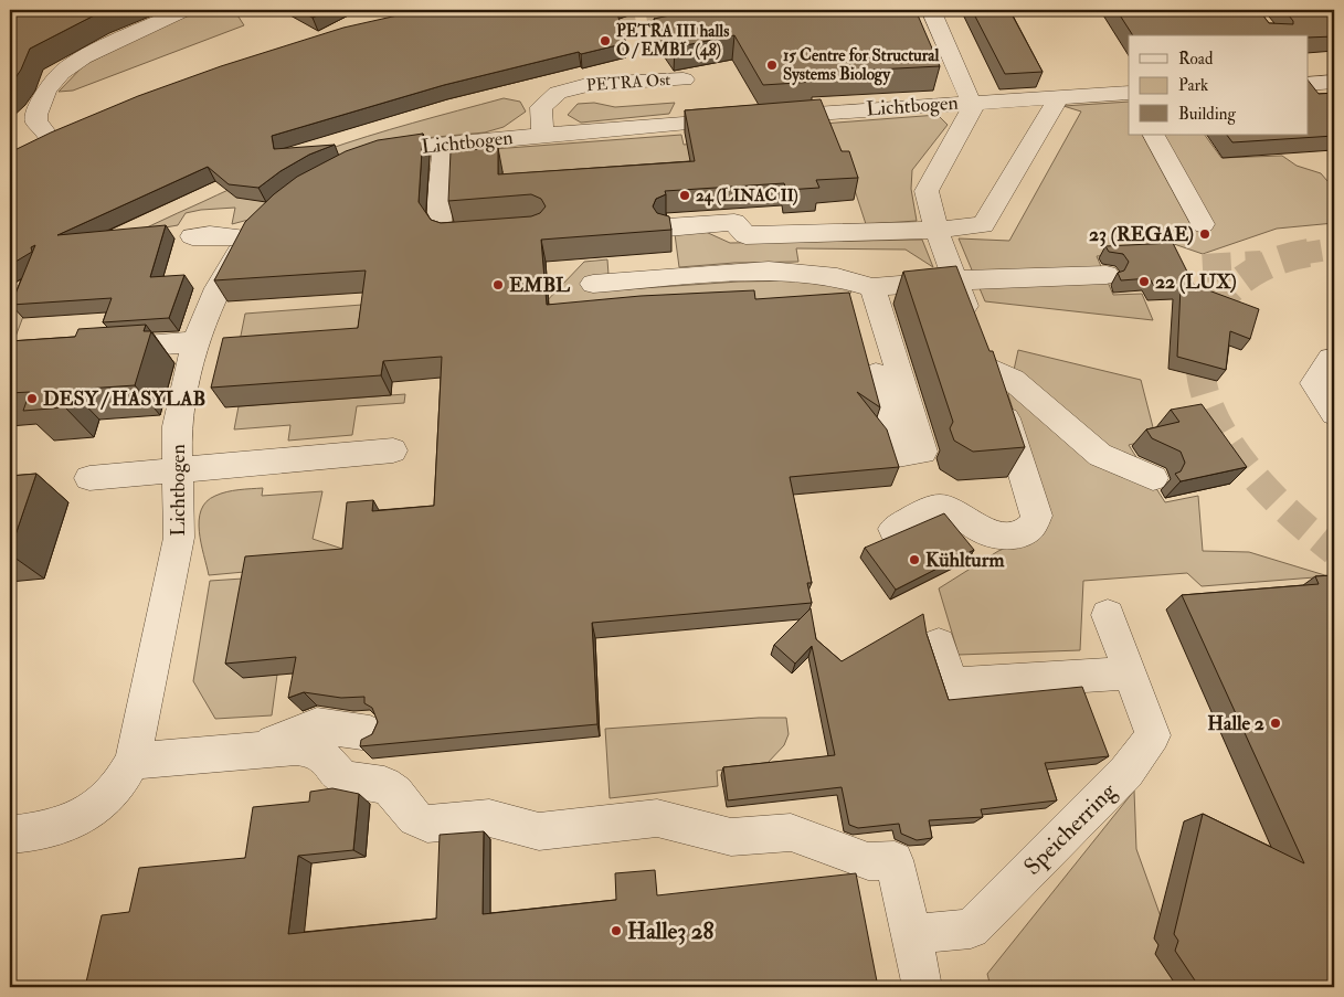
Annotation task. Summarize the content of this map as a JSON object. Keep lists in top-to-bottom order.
{
  "streets": {
    "lane": ["PETRA Ost", "Lichtbogen", "Speicherring"]
  },
  "crossings": [
    ["PETRA Ost", "Lichtbogen"]
  ],
  "places": [
    "PETRA III halls O / EMBL (48)",
    "15 Centre for Structural Systems Biology",
    "24 (LINAC II)",
    "23 (REGAE)",
    "22 (LUX)",
    "EMBL",
    "DESY / HASYLAB",
    "Kühlturm",
    "Halle 2",
    "Halle3 28"
  ],
  "legend": ["Road", "Park", "Building"]
}
